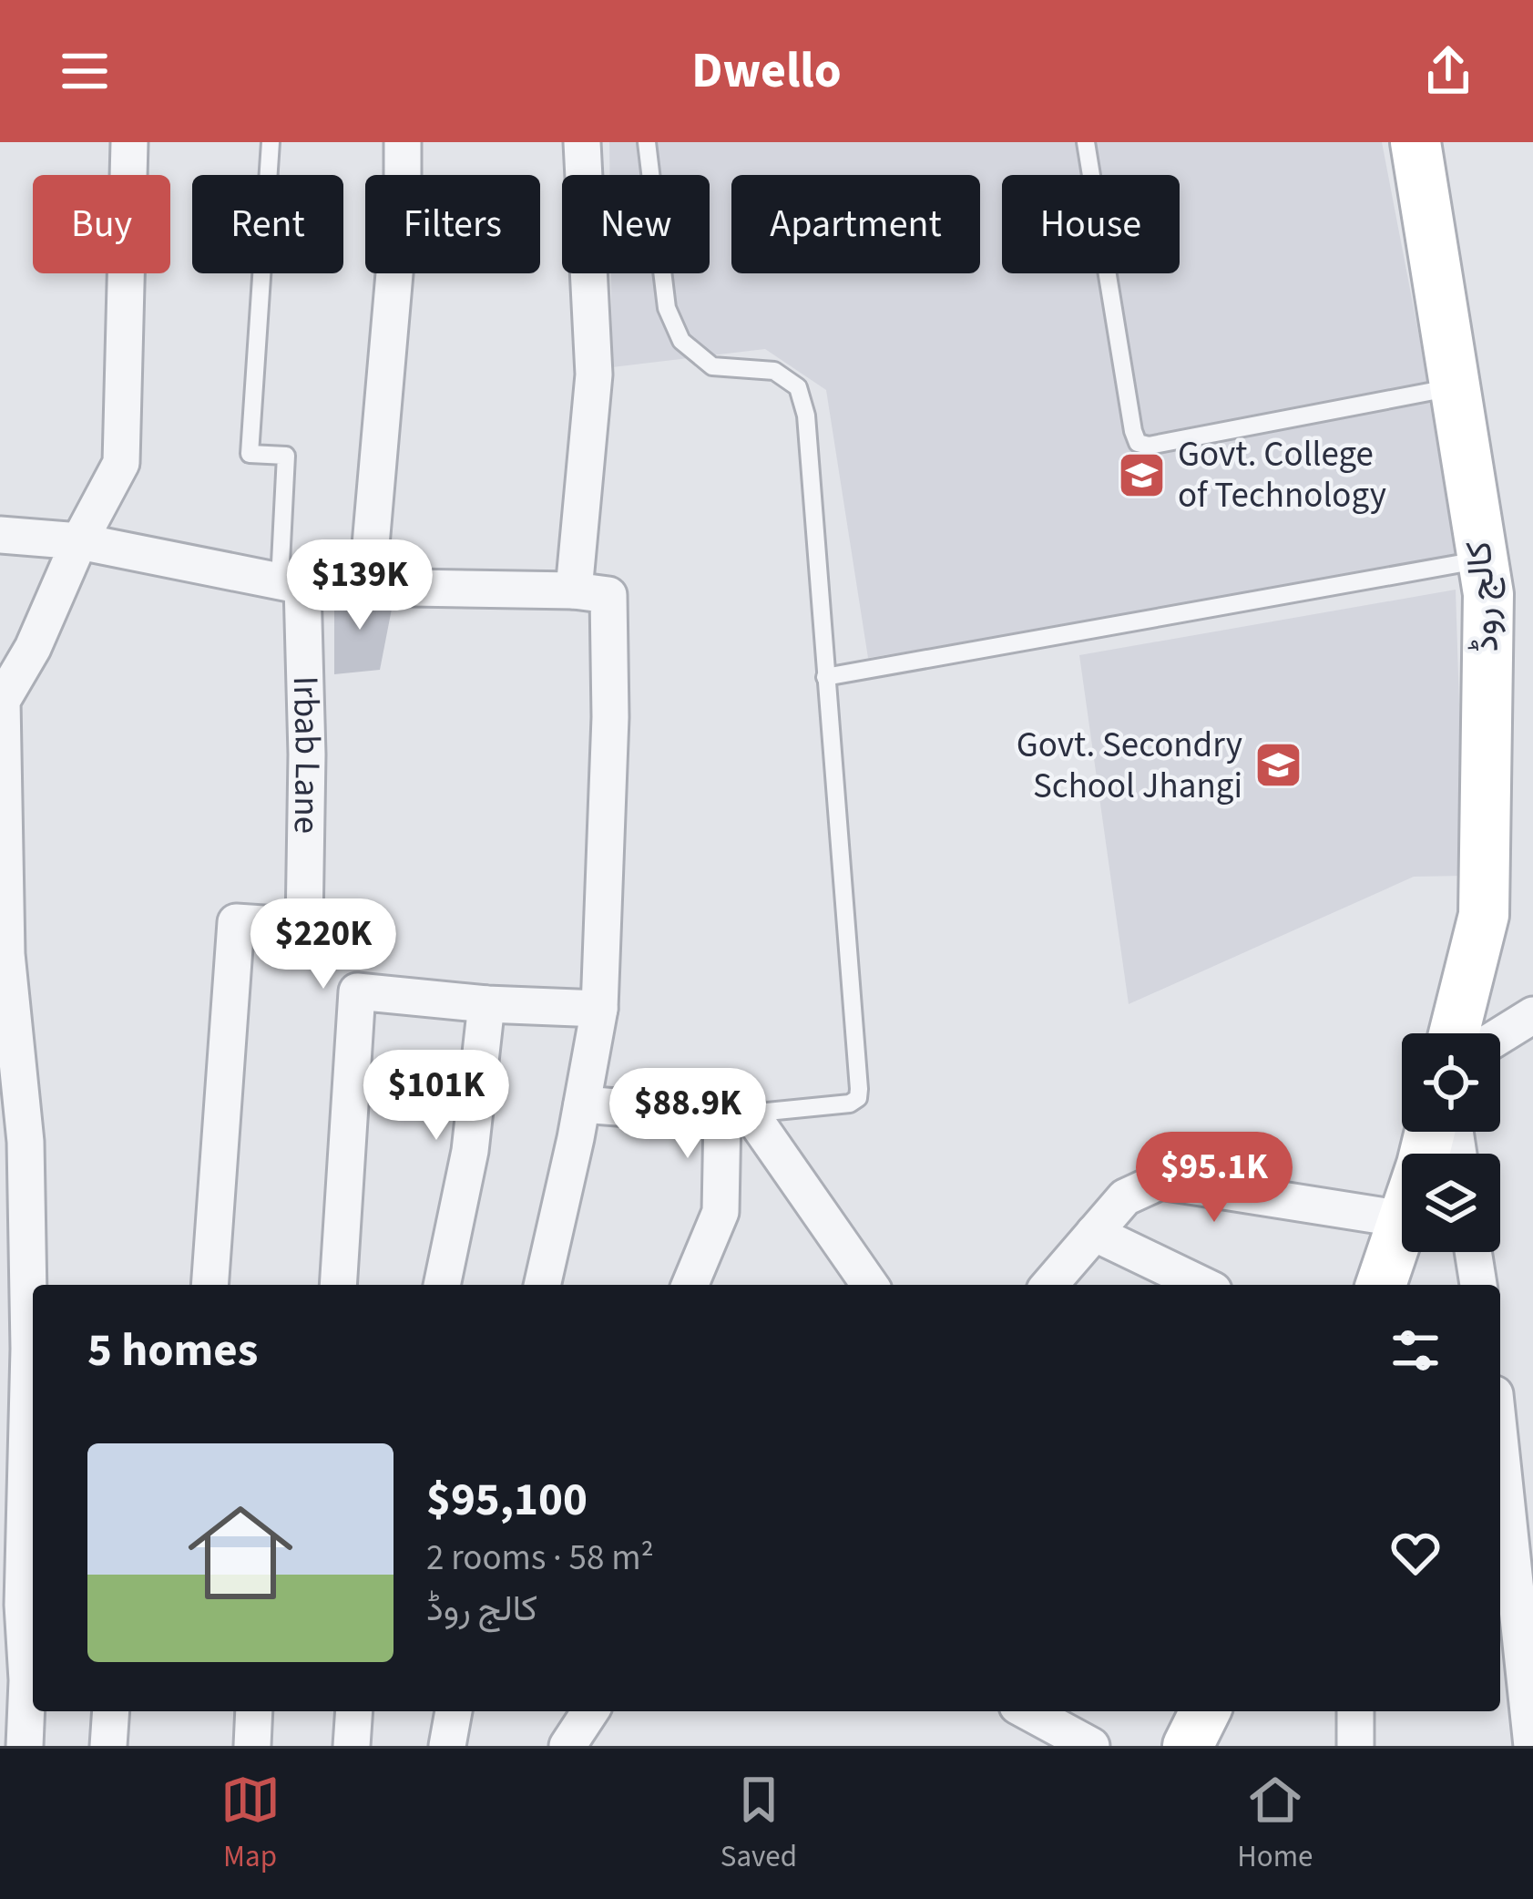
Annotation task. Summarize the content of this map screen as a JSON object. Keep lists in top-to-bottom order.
{
  "streets": {
    "main road": ["کالج روڈ"],
    "street": ["Irbab Lane"]
  },
  "places": {
    "school or university": ["Govt. College of Technology", "Govt. Secondry School Jhangi"]
  },
  "page": {
    "header": "Dwello",
    "chip": [
      "Buy",
      "Rent",
      "Filters",
      "New",
      "Apartment",
      "House"
    ],
    "price": [
      "$139K",
      "$220K",
      "$101K",
      "$88.9K",
      "$95.1K"
    ],
    "heading": "5 homes",
    "list": [
      {
        "name": "$95,100",
        "note": "2 rooms · 58 m² · کالج روڈ"
      }
    ],
    "tabs": ["Map", "Saved", "Home"]
  }
}
